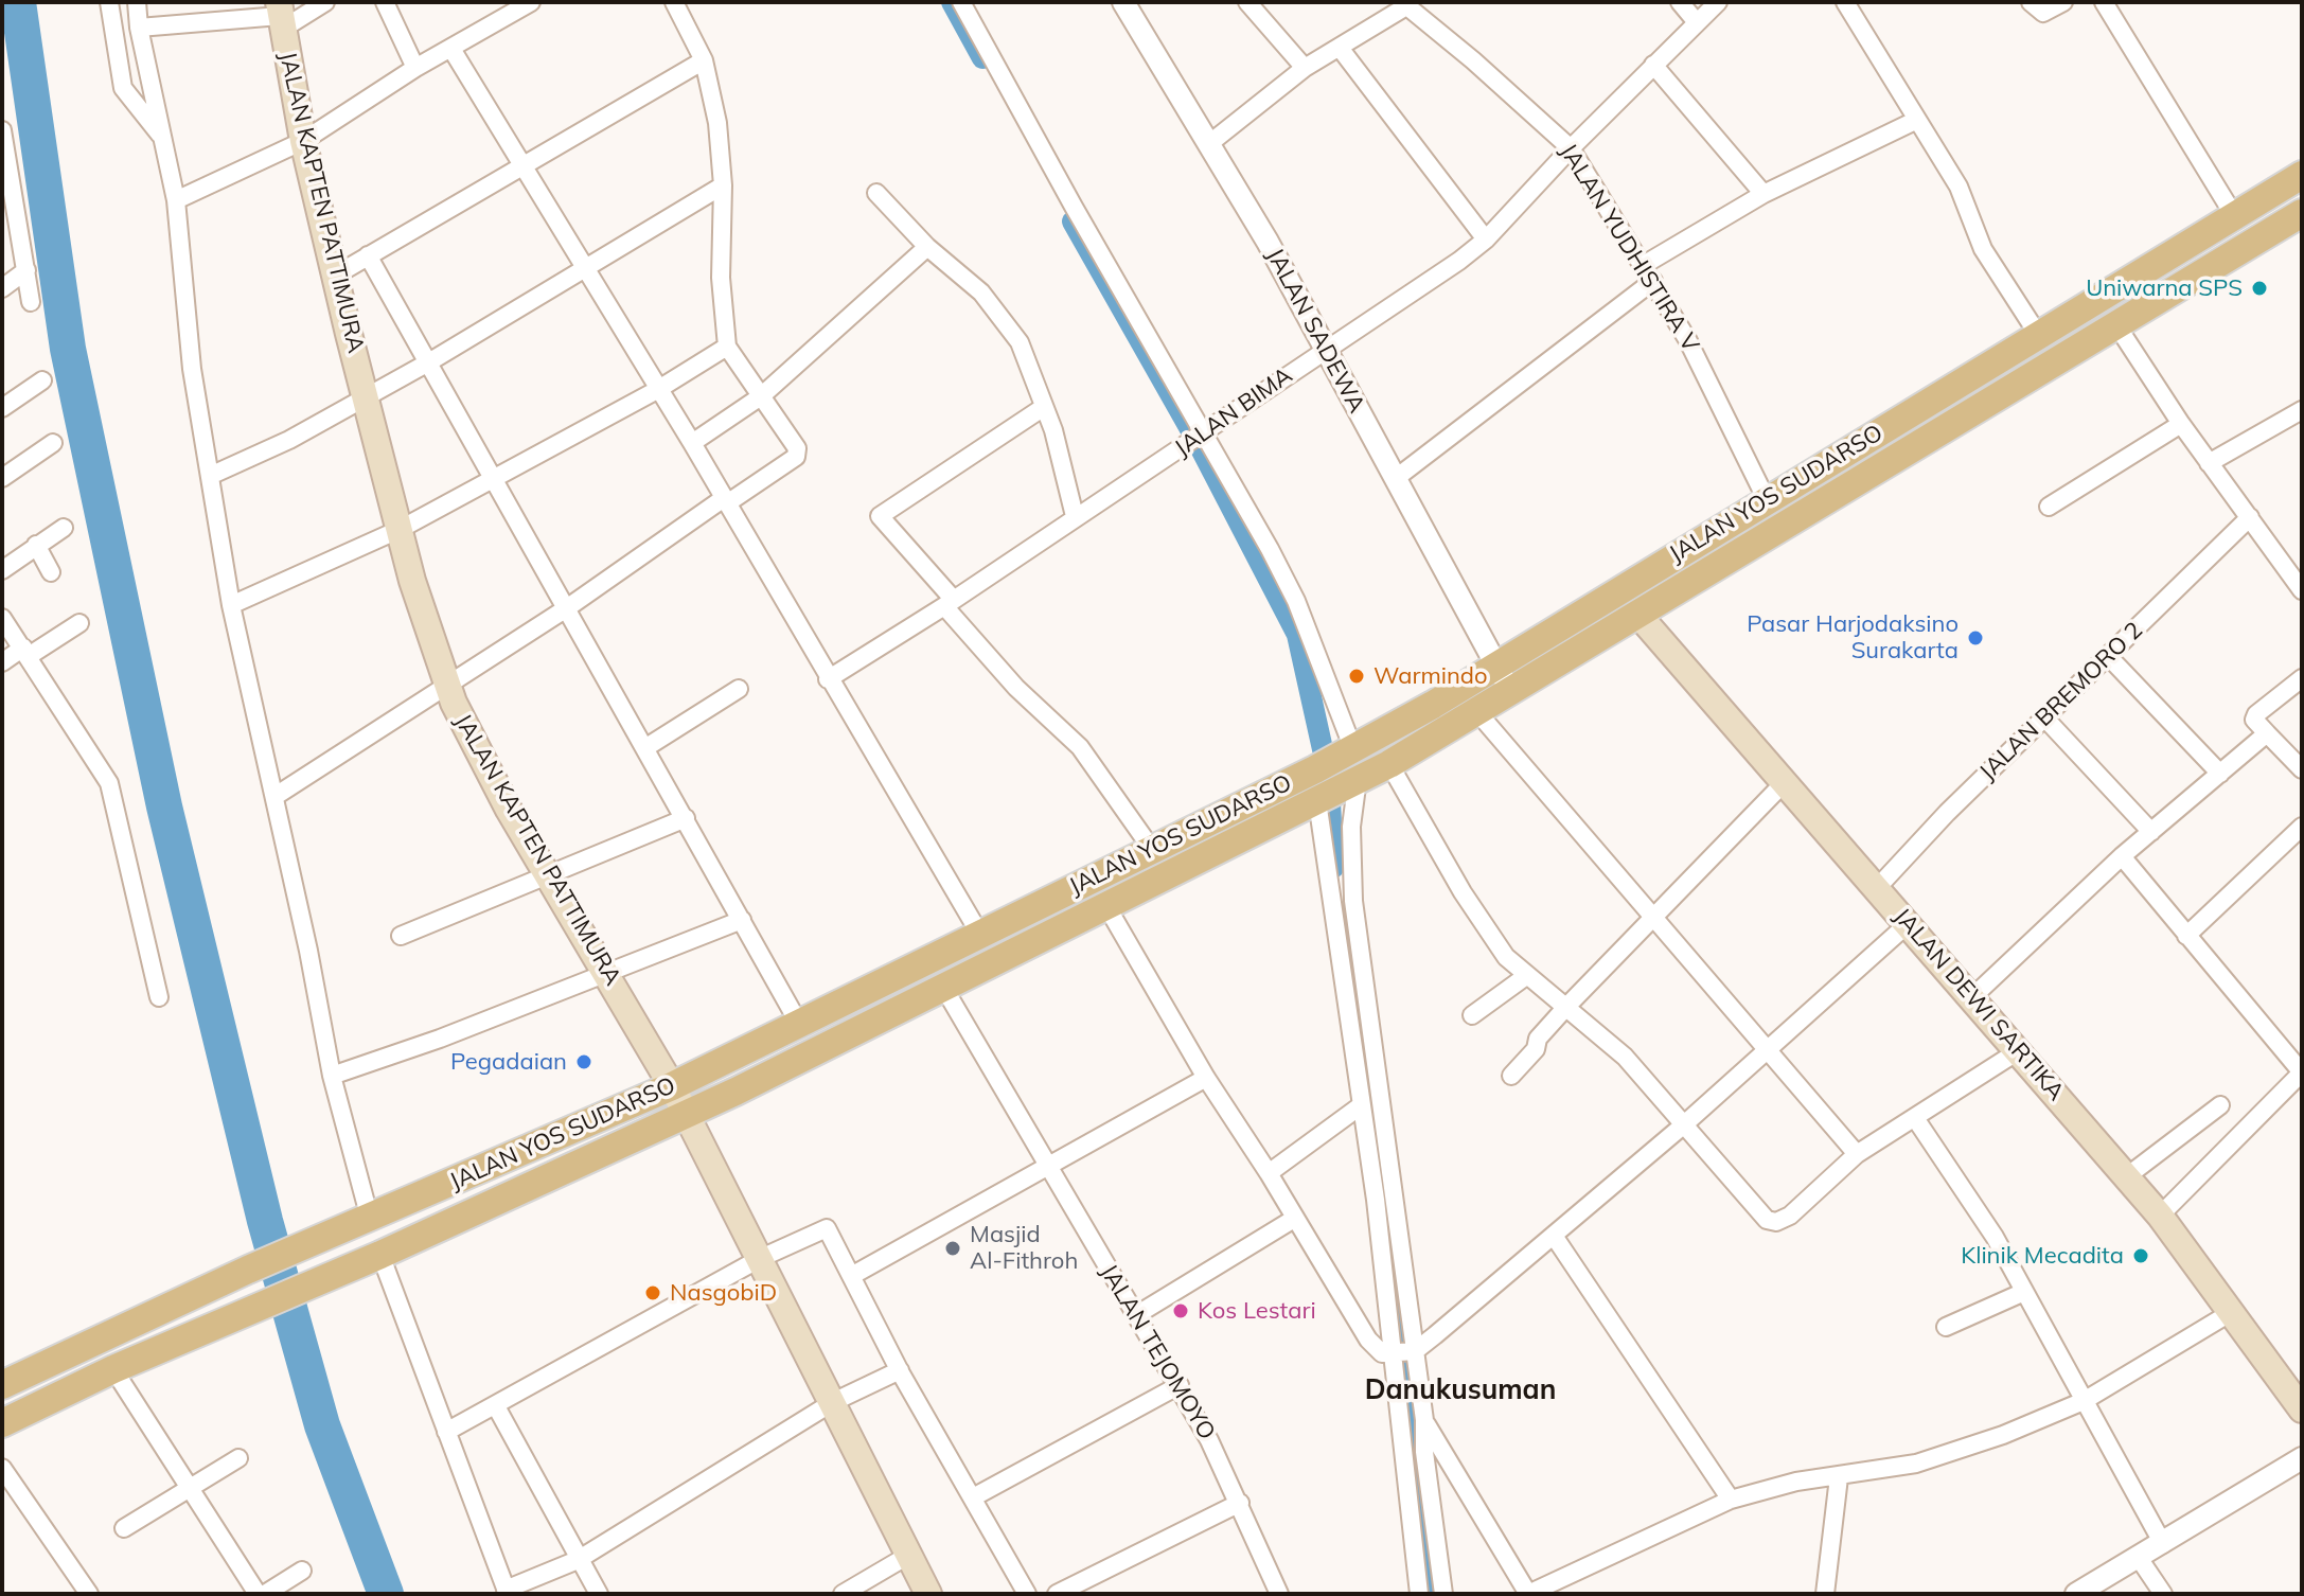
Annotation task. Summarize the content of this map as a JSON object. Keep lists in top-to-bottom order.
{
  "streets": {
    "main road": ["JALAN KAPTEN PATTIMURA", "JALAN YOS SUDARSO", "JALAN DEWI SARTIKA"],
    "street": [
      "JALAN YUDHISTIRA V",
      "JALAN SADEWA",
      "JALAN BIMA",
      "JALAN BREMORO 2",
      "JALAN TEJOMOYO"
    ]
  },
  "crossings": [
    ["JALAN KAPTEN PATTIMURA", "JALAN YOS SUDARSO"],
    ["JALAN YUDHISTIRA V", "JALAN BIMA"],
    ["JALAN YUDHISTIRA V", "JALAN YOS SUDARSO"],
    ["JALAN SADEWA", "JALAN BIMA"],
    ["JALAN SADEWA", "JALAN YOS SUDARSO"],
    ["JALAN YOS SUDARSO", "JALAN DEWI SARTIKA"],
    ["JALAN YOS SUDARSO", "JALAN TEJOMOYO"],
    ["JALAN BREMORO 2", "JALAN DEWI SARTIKA"]
  ],
  "districts": ["Danukusuman"],
  "places": [
    "Uniwarna SPS",
    "Pasar Harjodaksino Surakarta",
    "Warmindo",
    "Pegadaian",
    "Masjid Al-Fithroh",
    "Klinik Mecadita",
    "NasgobiD",
    "Kos Lestari"
  ]
}
